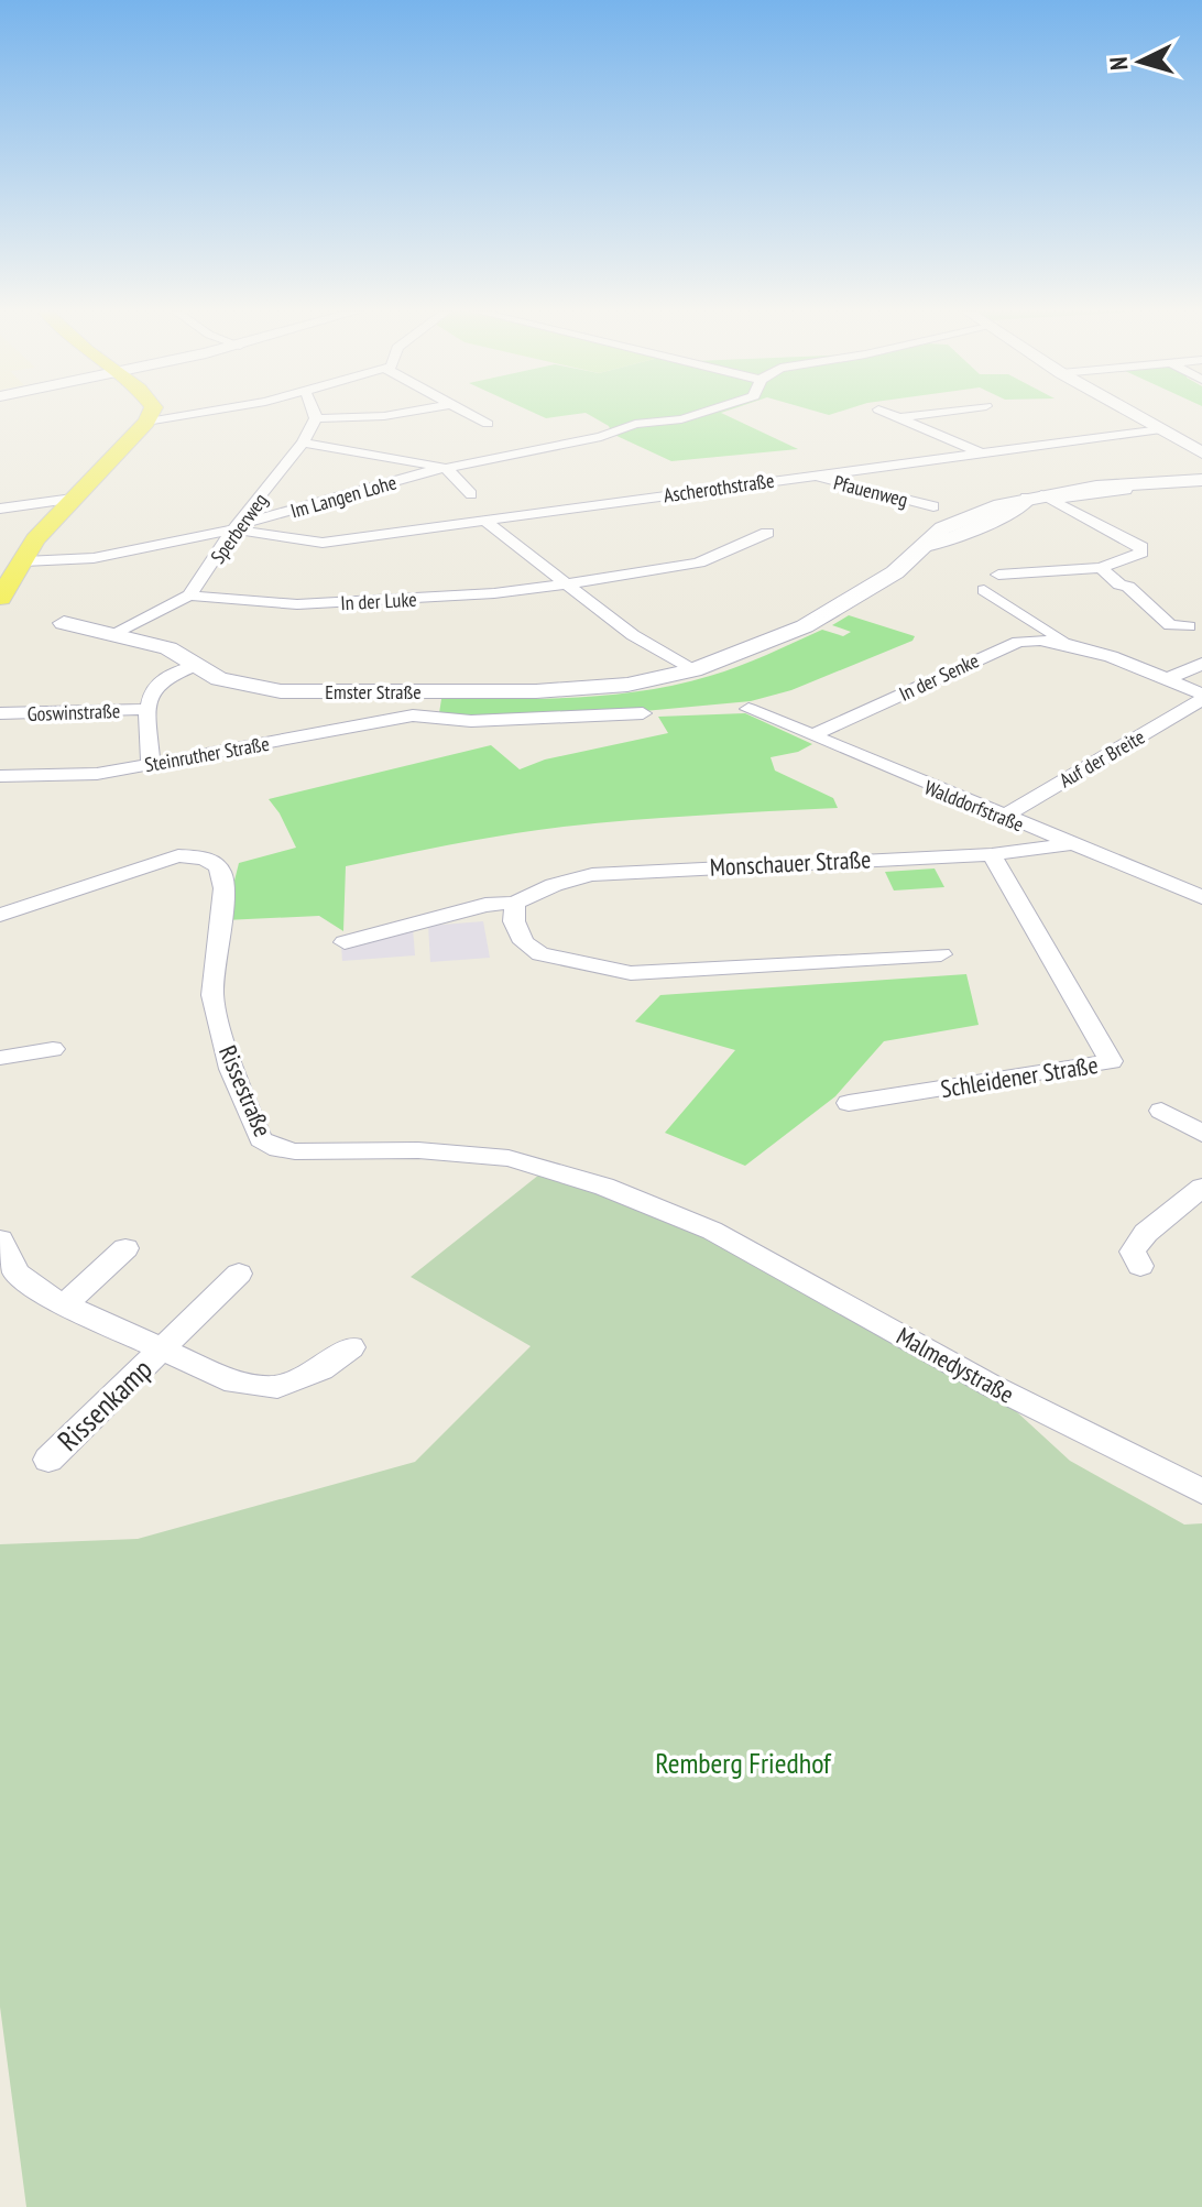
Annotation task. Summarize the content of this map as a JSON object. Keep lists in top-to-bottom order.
{
  "streets": {
    "street": [
      "Ascherothstraße",
      "Pfauenweg",
      "Im Langen Lohe",
      "Sperberweg",
      "In der Luke",
      "In der Senke",
      "Emster Straße",
      "Goswinstraße",
      "Steinruther Straße",
      "Auf der Breite",
      "Walddorfstraße",
      "Monschauer Straße",
      "Schleidener Straße",
      "Rissestraße",
      "Malmedystraße",
      "Rissenkamp"
    ]
  },
  "crossings": [
    ["Ascherothstraße", "Pfauenweg"],
    ["Ascherothstraße", "Im Langen Lohe"],
    ["Ascherothstraße", "Sperberweg"],
    ["Im Langen Lohe", "Sperberweg"],
    ["Sperberweg", "In der Luke"],
    ["Sperberweg", "Emster Straße"],
    ["In der Senke", "Auf der Breite"],
    ["In der Senke", "Walddorfstraße"],
    ["Emster Straße", "Goswinstraße"],
    ["Goswinstraße", "Steinruther Straße"],
    ["Auf der Breite", "Walddorfstraße"],
    ["Walddorfstraße", "Monschauer Straße"],
    ["Monschauer Straße", "Schleidener Straße"],
    ["Rissestraße", "Malmedystraße"]
  ],
  "parks": ["Remberg Friedhof"],
  "north": "left"
}
